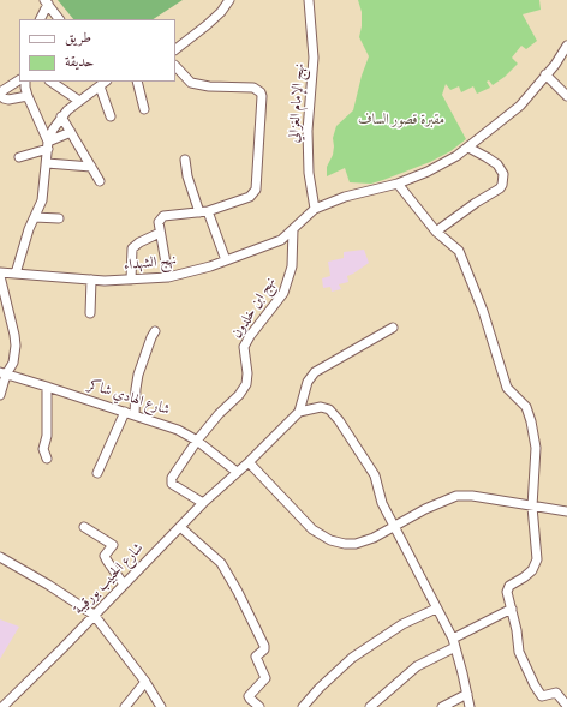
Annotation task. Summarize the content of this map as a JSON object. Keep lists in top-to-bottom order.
{
  "streets": {
    "street": [
      "نهج الإمام الغزالي",
      "نهج الشهداء",
      "نهج ابن خلدون",
      "شارع الهادي شاكر",
      "شارع الحبيب بورقيبة"
    ]
  },
  "crossings": [
    ["نهج الإمام الغزالي", "نهج الشهداء"],
    ["نهج الشهداء", "نهج ابن خلدون"],
    ["نهج ابن خلدون", "شارع الهادي شاكر"],
    ["نهج ابن خلدون", "شارع الحبيب بورقيبة"],
    ["شارع الهادي شاكر", "شارع الحبيب بورقيبة"]
  ],
  "parks": ["مقبرة قصور الساف"],
  "legend": ["طريق", "حديقة"]
}
